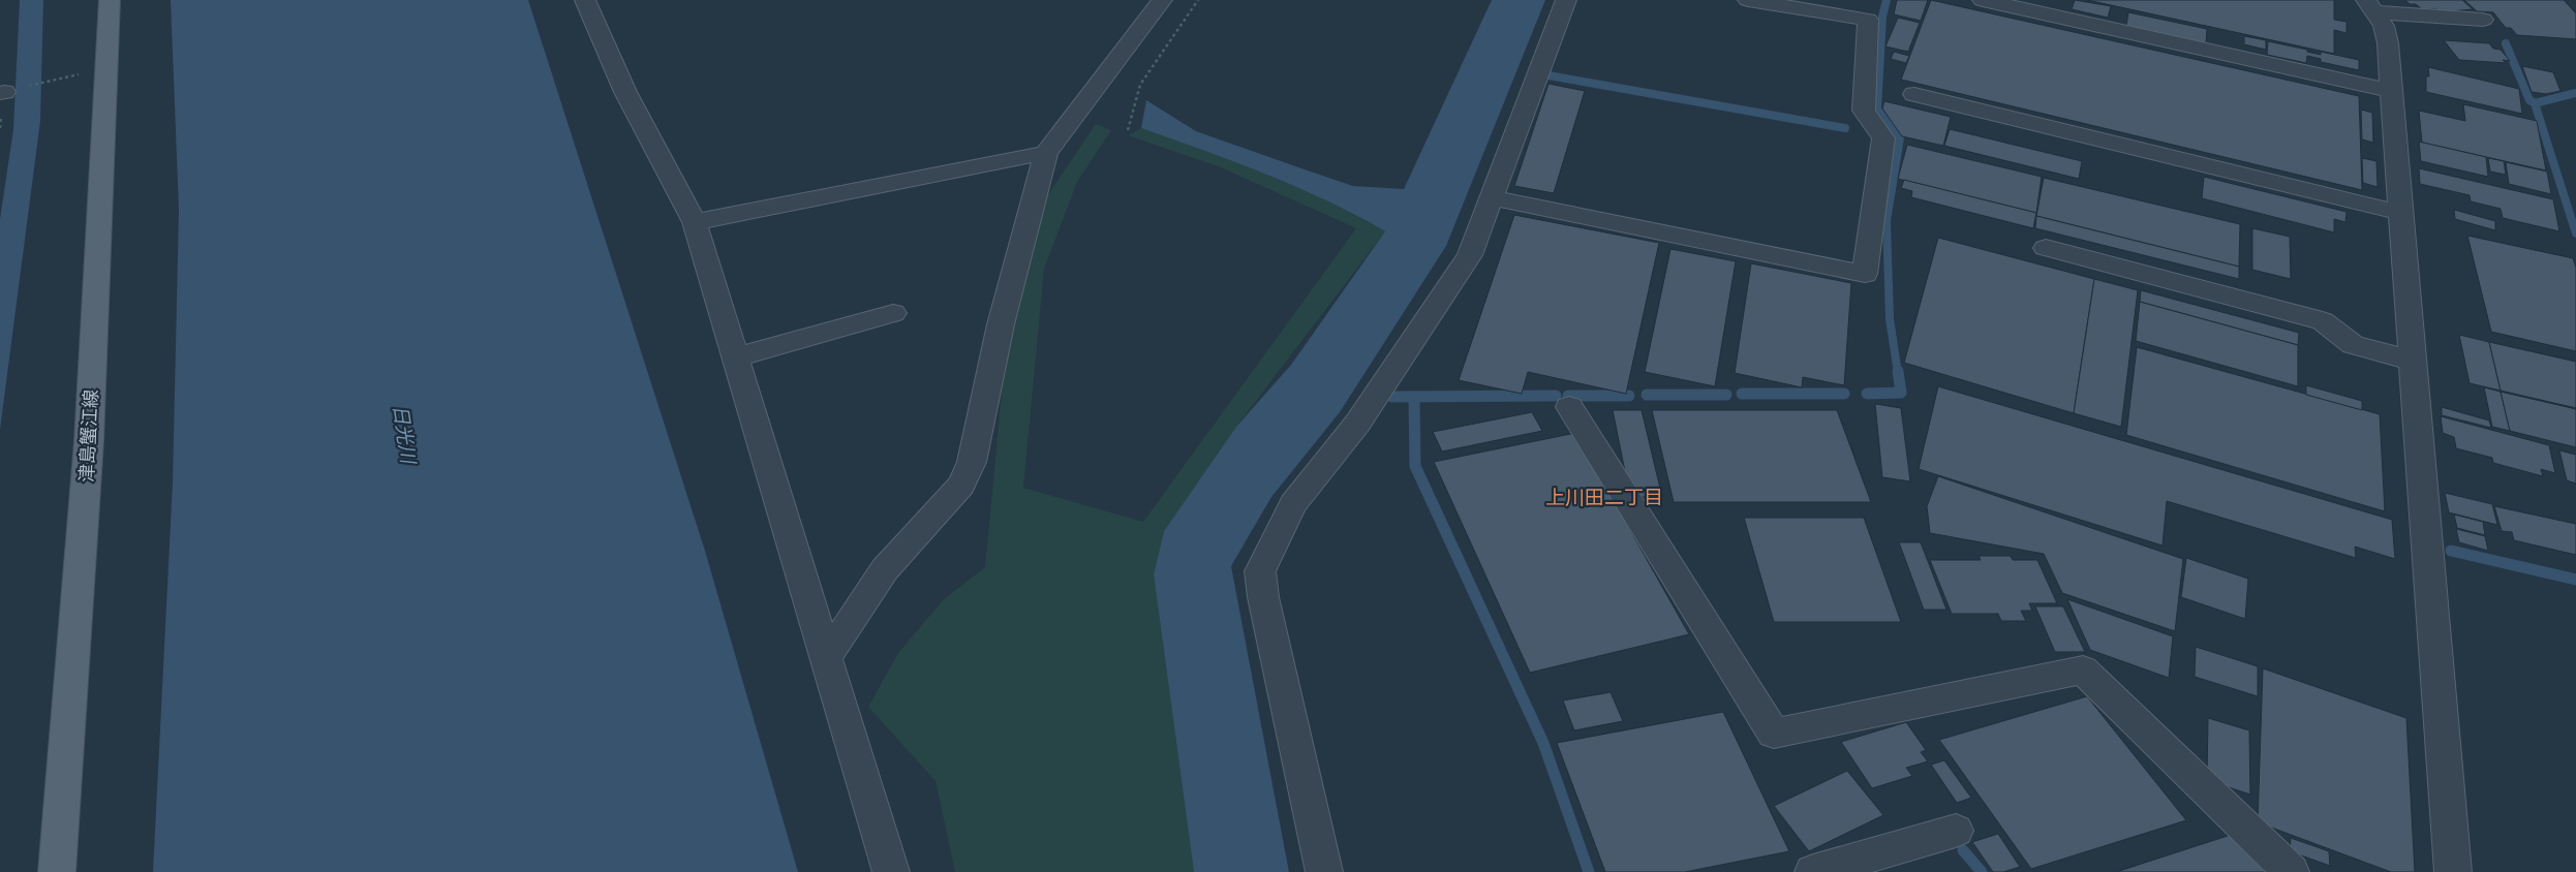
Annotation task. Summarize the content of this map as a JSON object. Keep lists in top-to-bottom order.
{
  "streets": {
    "main road": ["津島蟹江線"]
  },
  "districts": ["上川田二丁目"],
  "water": ["日光川"]
}
